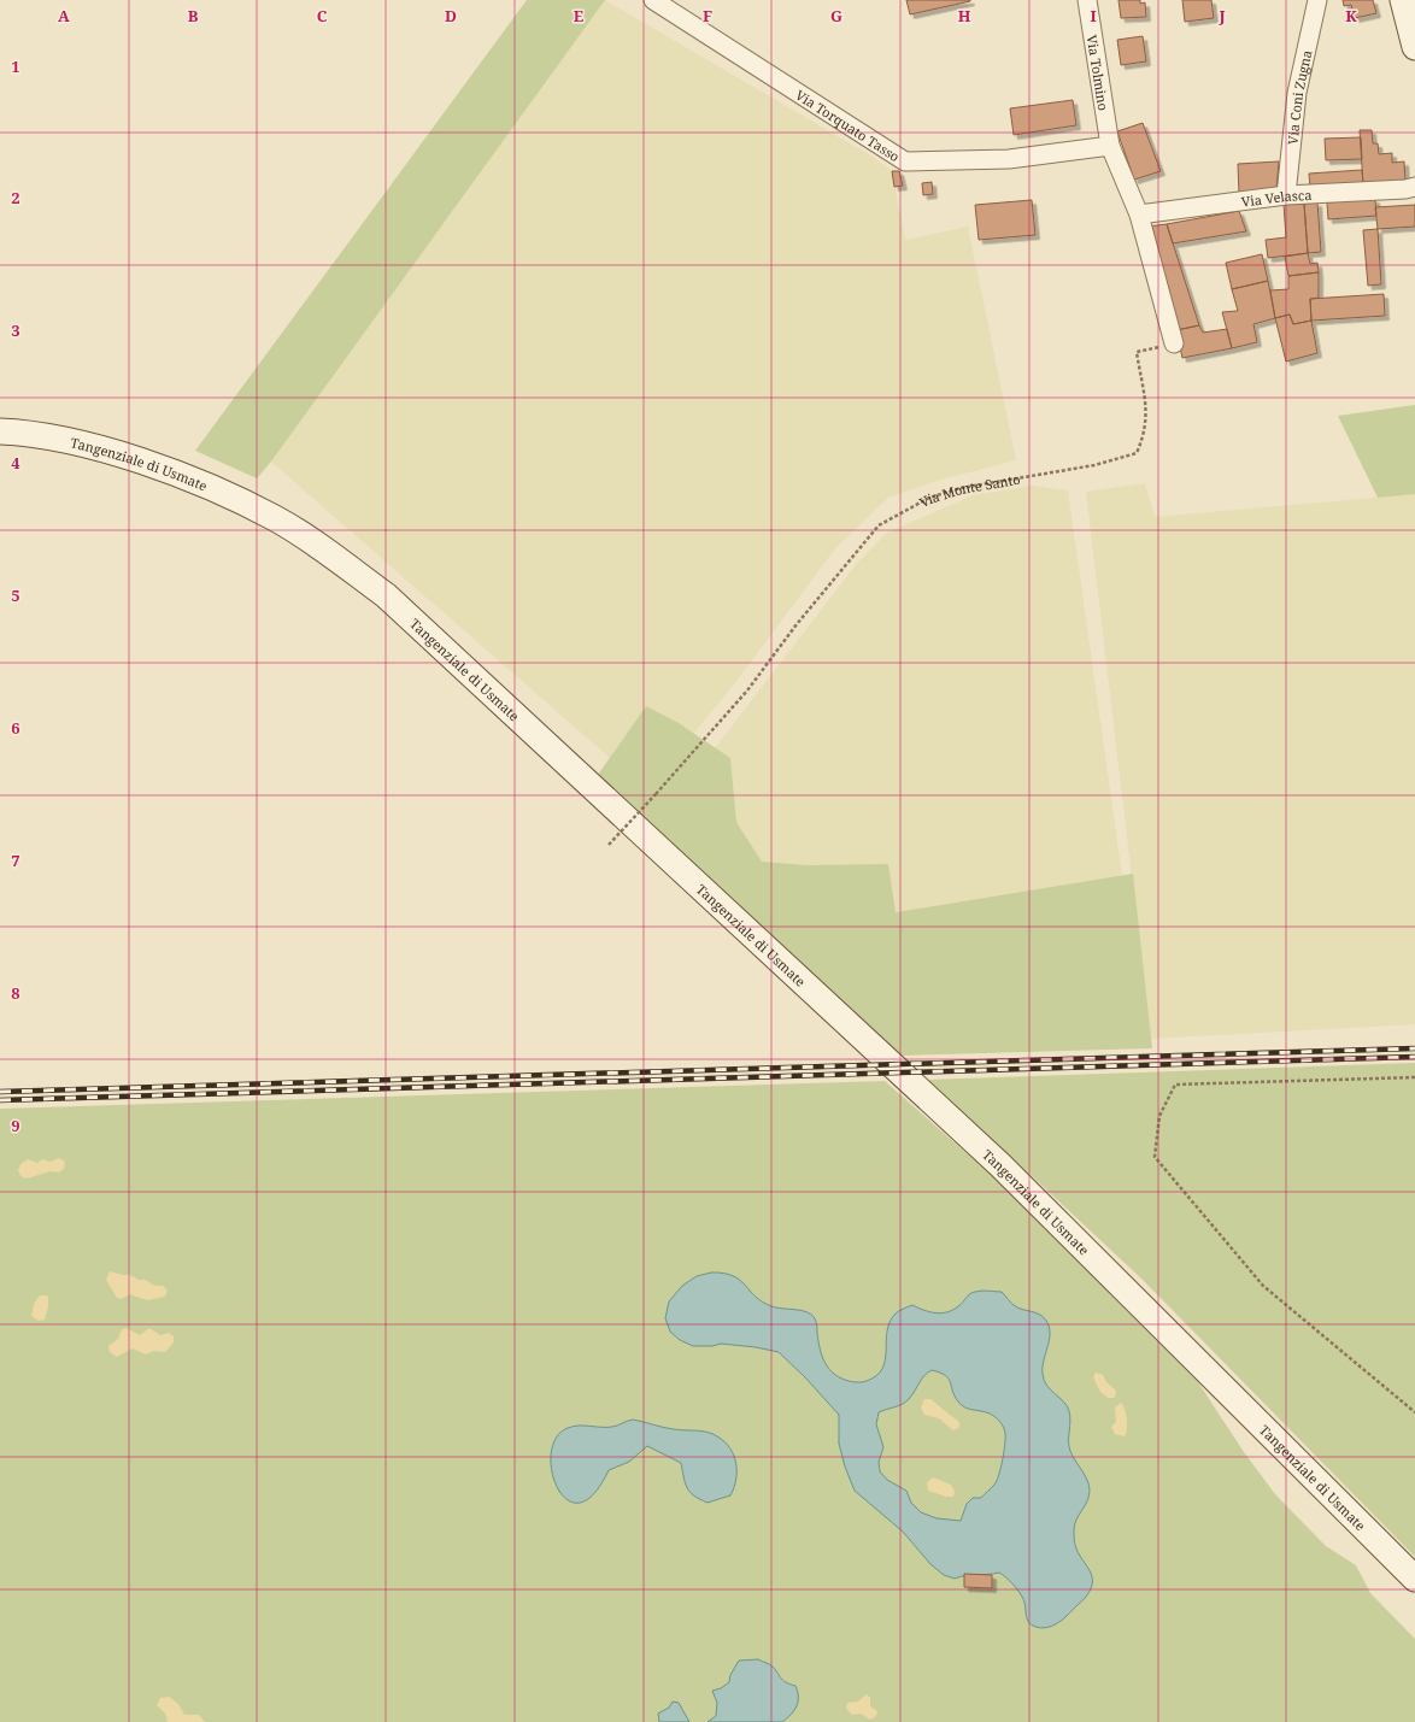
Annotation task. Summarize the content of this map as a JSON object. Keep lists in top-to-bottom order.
{
  "streets": {
    "main road": ["Tangenziale di Usmate"],
    "street": [
      "Via Tolmino",
      "Via Coni Zugna",
      "Via Torquato Tasso",
      "Via Velasca"
    ],
    "path": ["Via Monte Santo"]
  },
  "crossings": [
    ["Via Tolmino", "Via Torquato Tasso"],
    ["Via Coni Zugna", "Via Velasca"]
  ],
  "grid": {
    "columns": [
      "A",
      "B",
      "C",
      "D",
      "E",
      "F",
      "G",
      "H",
      "I",
      "J",
      "K"
    ],
    "rows": [
      "1",
      "2",
      "3",
      "4",
      "5",
      "6",
      "7",
      "8",
      "9"
    ]
  }
}
